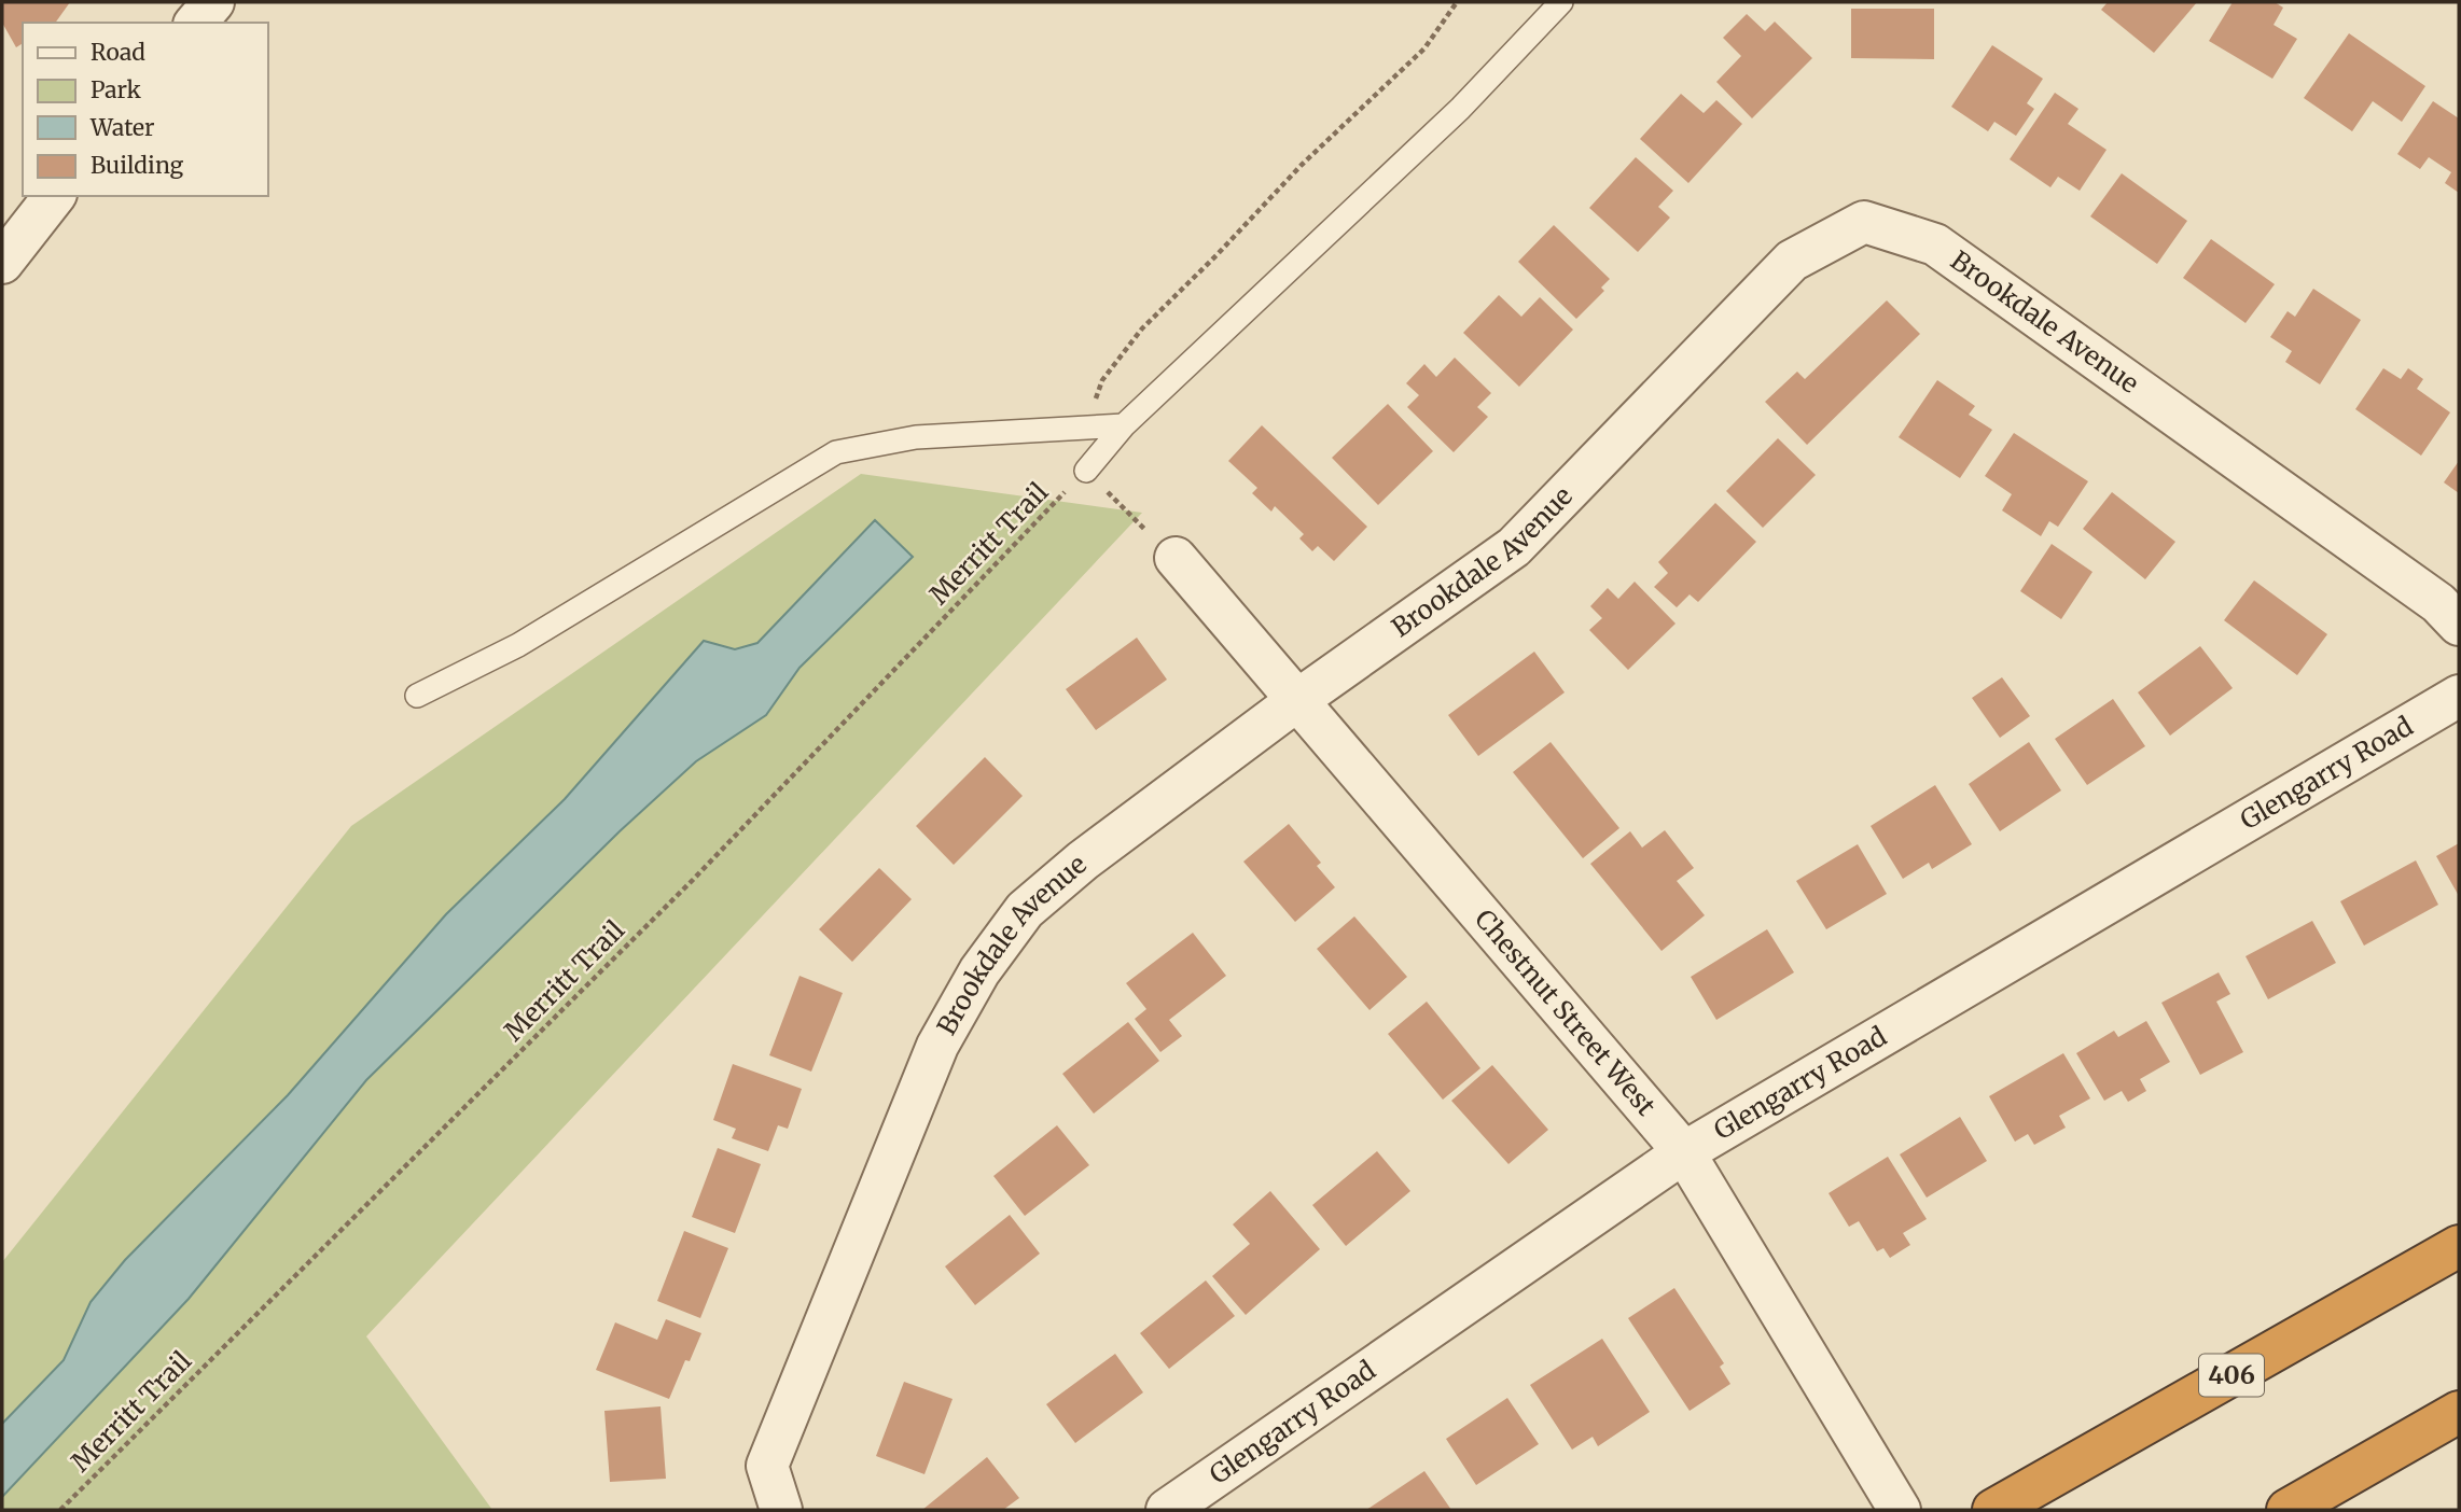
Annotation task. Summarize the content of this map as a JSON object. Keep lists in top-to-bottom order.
{
  "streets": {
    "highway": ["406"],
    "street": ["Brookdale Avenue", "Glengarry Road", "Chestnut Street West"],
    "path": ["Merritt Trail"]
  },
  "crossings": [
    ["Brookdale Avenue", "Chestnut Street West"],
    ["Glengarry Road", "Chestnut Street West"]
  ],
  "legend": [
    "Road",
    "Park",
    "Water",
    "Building"
  ]
}
